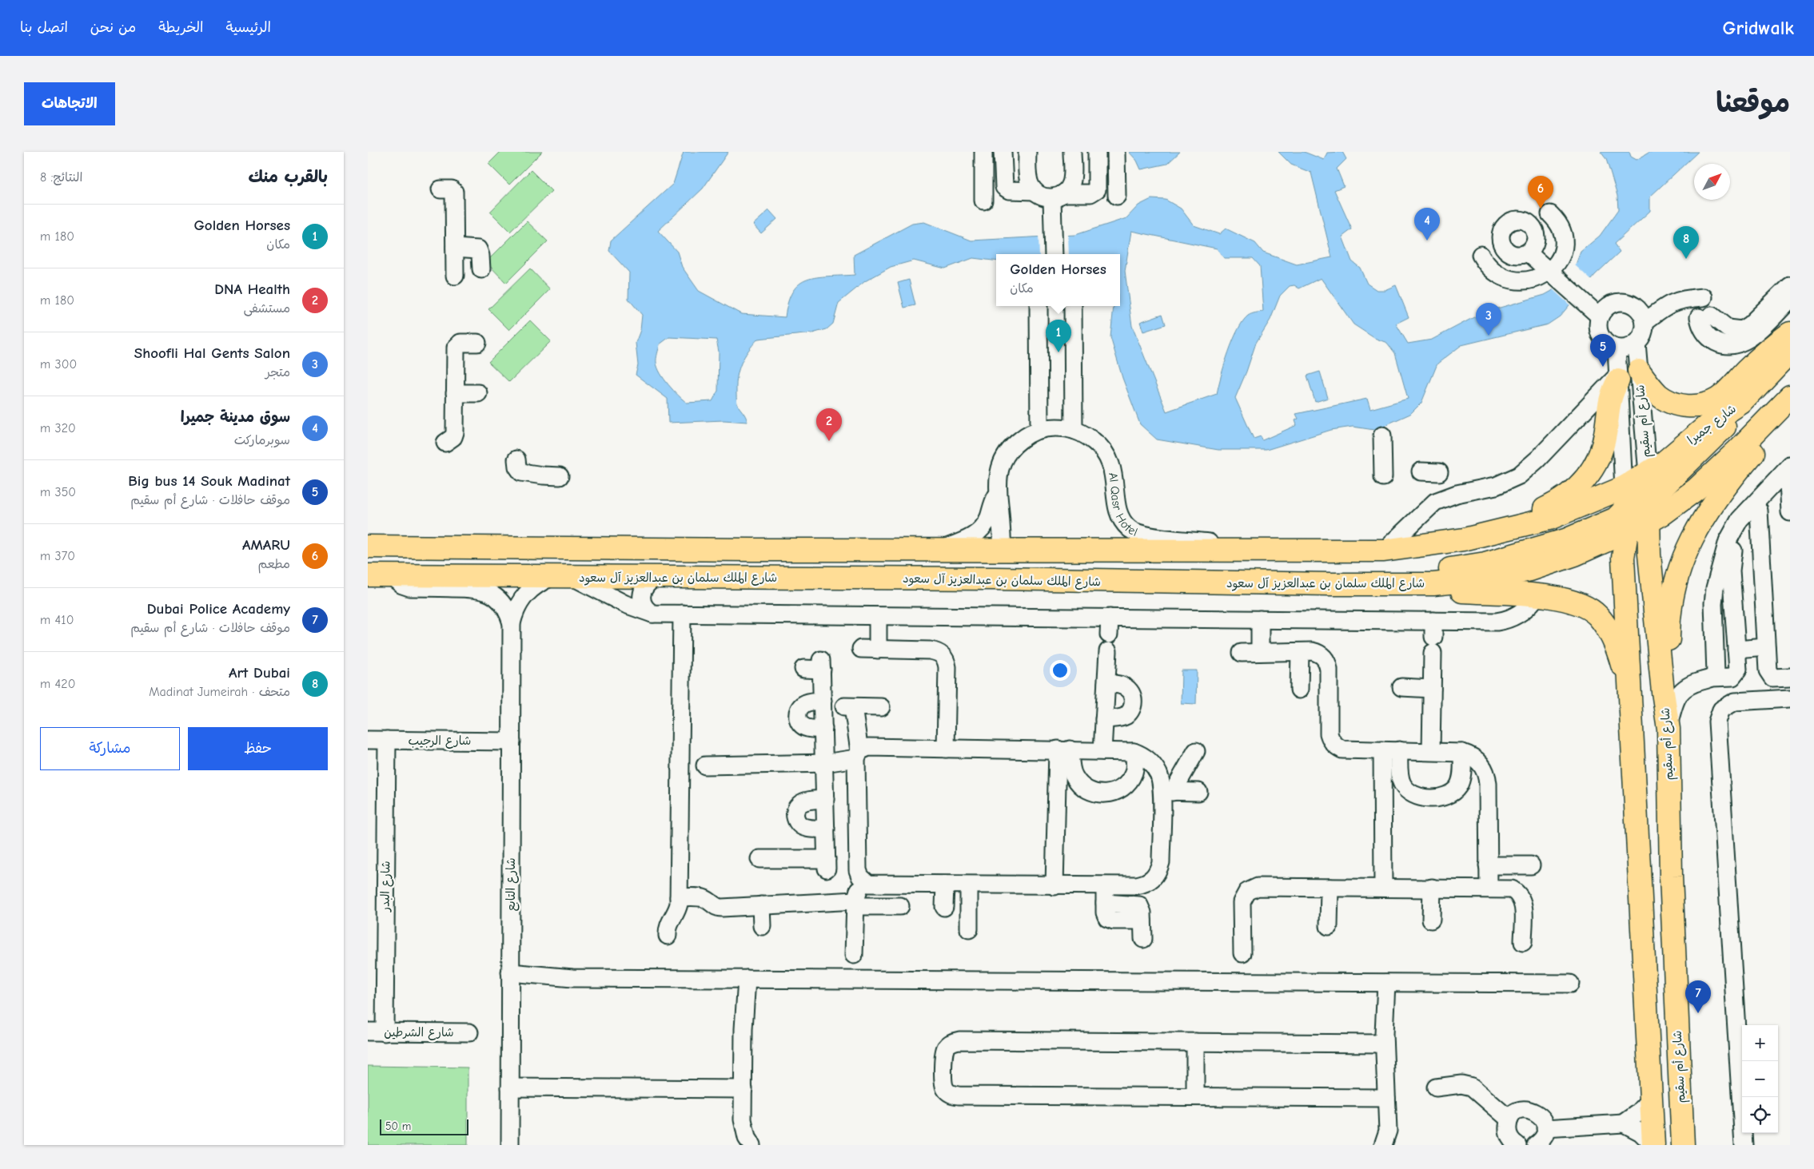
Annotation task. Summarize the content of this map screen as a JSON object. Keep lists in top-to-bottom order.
{
  "streets": {
    "main road": ["شارع أم سقيم", "شارع جميرا", "شارع الملك سلمان بن عبدالعزيز آل سعود"],
    "street": [
      "Al Qasr Hotel",
      "شارع الرجيب",
      "شارع التابع",
      "شارع البدر",
      "شارع الشرطين"
    ]
  },
  "crossings": [
    ["شارع أم سقيم", "شارع جميرا"],
    ["شارع الملك سلمان بن عبدالعزيز آل سعود", "شارع التابع"],
    ["شارع الرجيب", "شارع التابع"],
    ["شارع الرجيب", "شارع البدر"],
    ["شارع البدر", "شارع الشرطين"]
  ],
  "scale_bar": "50 m",
  "north": "top right",
  "page": {
    "header": "Gridwalk",
    "nav": [
      "الرئيسية",
      "الخريطة",
      "من نحن",
      "اتصل بنا"
    ],
    "title": "موقعنا",
    "buttons": [
      "الاتجاهات",
      ["حفظ", "مشاركة"]
    ],
    "heading": ["بالقرب منك", "النتائج: 8"],
    "pins": [
      "6",
      "4",
      "8",
      "3",
      "1",
      "5",
      "2",
      "7"
    ],
    "list": [
      {
        "mark": "1",
        "name": "Golden Horses",
        "note": "مكان",
        "value": "180 m"
      },
      {
        "mark": "2",
        "name": "DNA Health",
        "note": "مستشفى",
        "value": "180 m"
      },
      {
        "mark": "3",
        "name": "Shoofli Hal Gents Salon",
        "note": "متجر",
        "value": "300 m"
      },
      {
        "mark": "4",
        "name": "سوق مدينة جميرا",
        "note": "سوبرماركت",
        "value": "320 m"
      },
      {
        "mark": "5",
        "name": "Big bus 14 Souk Madinat",
        "note": "موقف حافلات · شارع أم سقيم",
        "value": "350 m"
      },
      {
        "mark": "6",
        "name": "AMARU",
        "note": "مطعم",
        "value": "370 m"
      },
      {
        "mark": "7",
        "name": "Dubai Police Academy",
        "note": "موقف حافلات · شارع أم سقيم",
        "value": "410 m"
      },
      {
        "mark": "8",
        "name": "Art Dubai",
        "note": "متحف · Madinat Jumeirah",
        "value": "420 m"
      }
    ],
    "popup": ["Golden Horses", "مكان"],
    "map_buttons": ["+", "−"],
    "scale": "50 m"
  }
}
